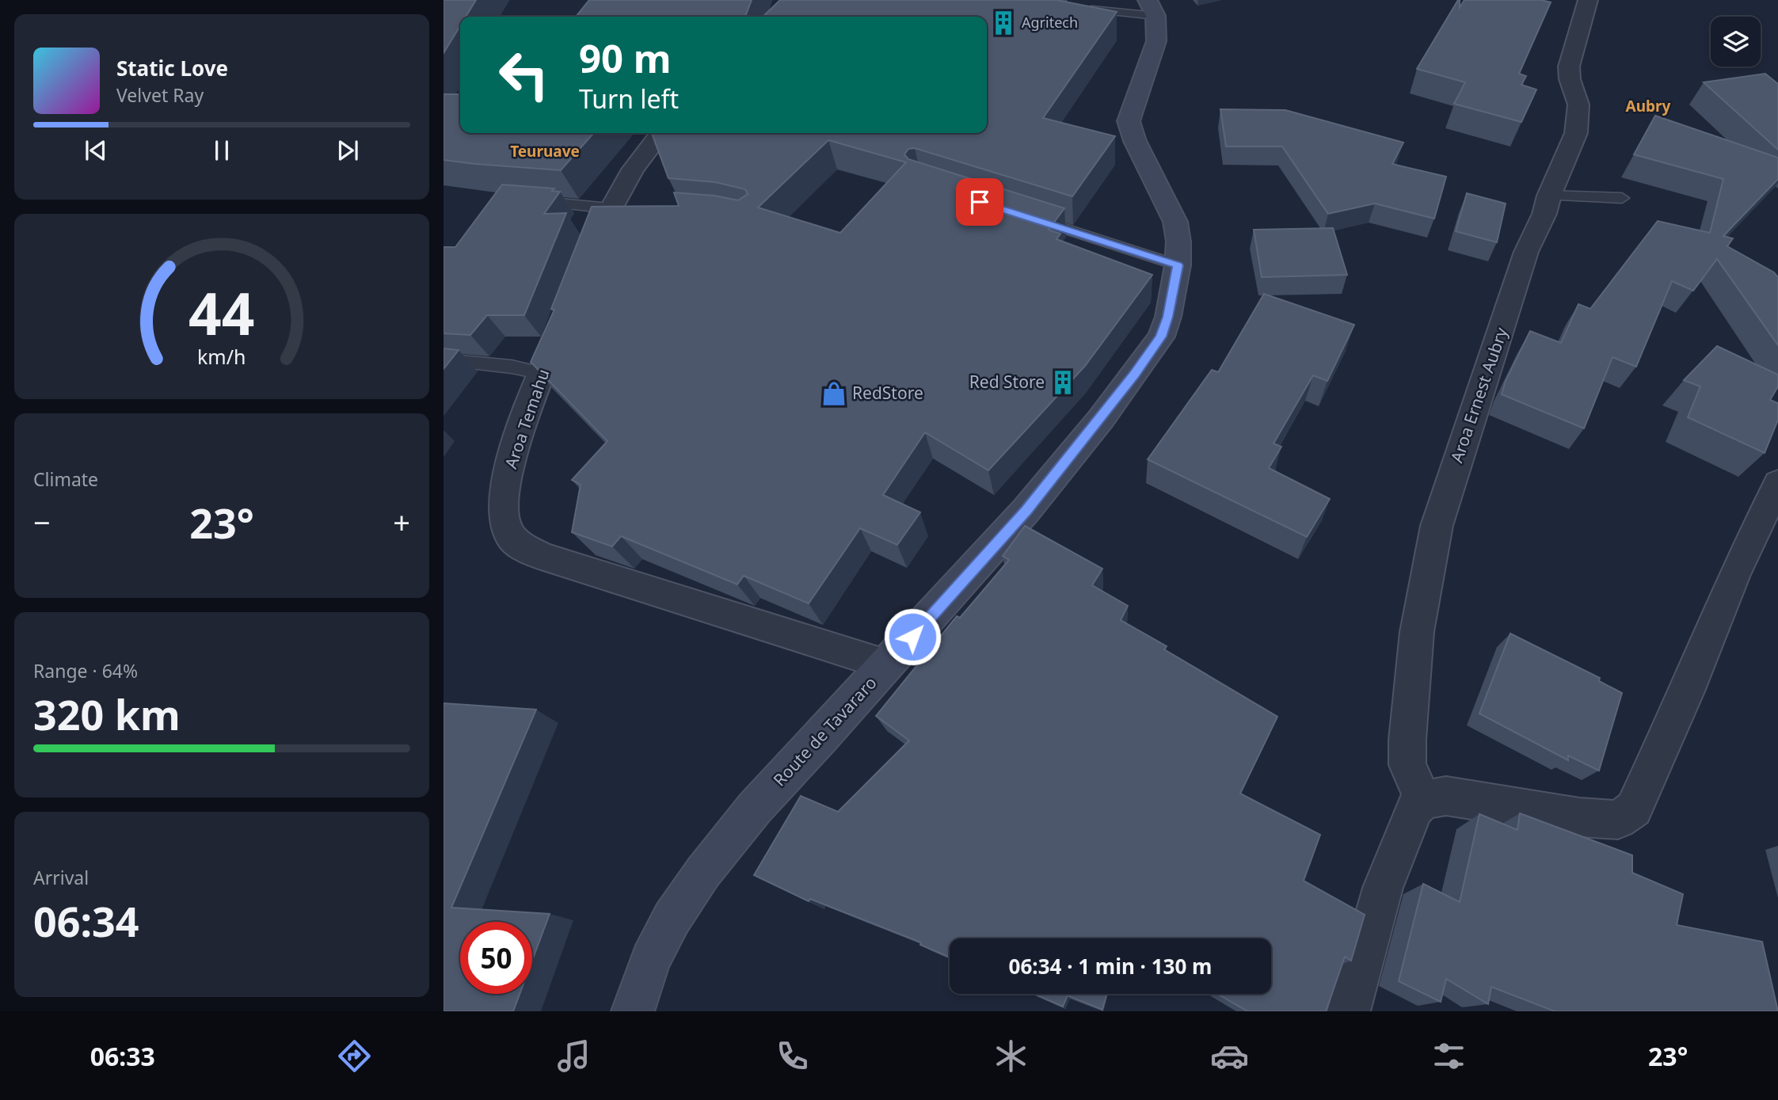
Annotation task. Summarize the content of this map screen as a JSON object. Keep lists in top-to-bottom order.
{
  "streets": {
    "main road": ["Route de Tavararo"],
    "street": ["Aroa Ernest Aubry", "Aroa Temahu"]
  },
  "crossings": [
    ["Aroa Temahu", "Route de Tavararo"]
  ],
  "districts": ["Aubry", "Teuruave"],
  "places": {
    "building": ["Agritech", "Red Store"],
    "shop": ["RedStore"]
  },
  "page": {
    "turn": ["90 m", "Turn left"],
    "song": ["Static Love", "Velvet Ray"],
    "tile": [
      "Climate",
      ["Range · 64%", "320 km"],
      ["Arrival", "06:34"]
    ],
    "heat": ["−", "23°", "+"],
    "limit": "50",
    "trip": "06:34 · 1 min · 130 m",
    "tabs": ["06:33", "23°"],
    "gauge": ["44", "km/h"]
  }
}
